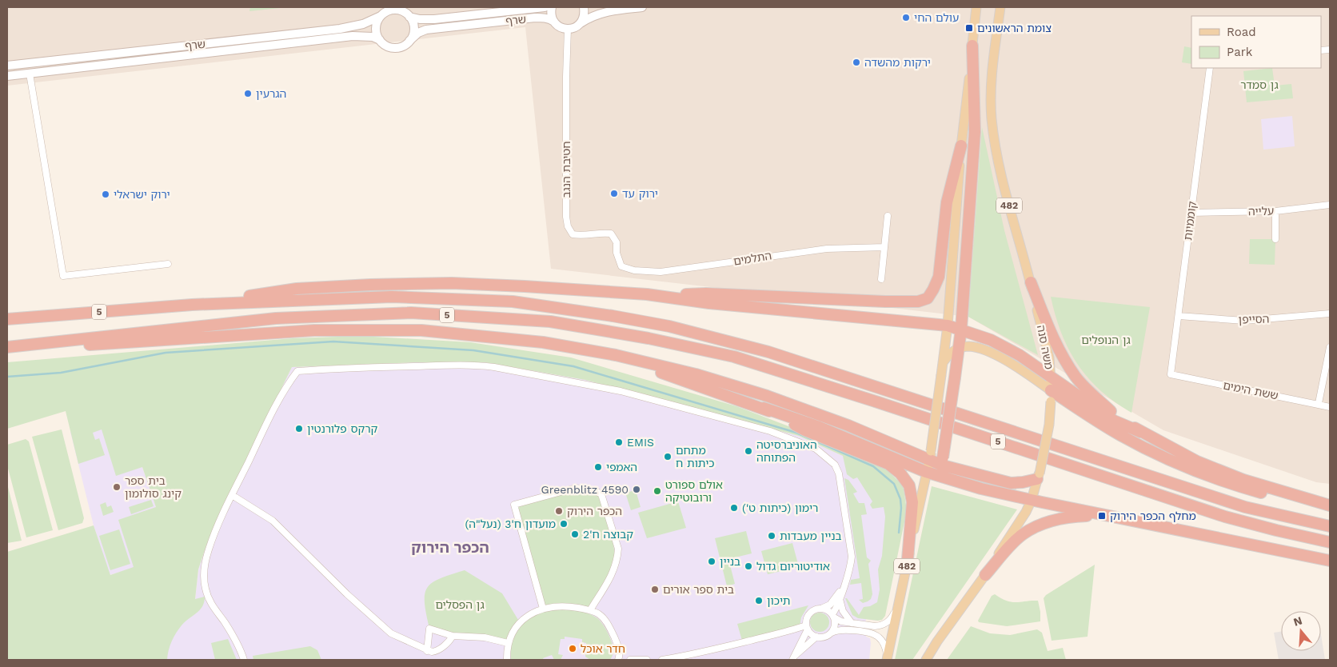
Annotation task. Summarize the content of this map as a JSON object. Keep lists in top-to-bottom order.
{
  "streets": {
    "highway": ["5"],
    "main road": ["482", "משה סנה"],
    "street": [
      "שרף",
      "חטיבת הנגב",
      "עלייה",
      "קוממיות",
      "התלמים",
      "הסייפן",
      "ששת הימים"
    ]
  },
  "crossings": [
    ["שרף", "חטיבת הנגב"],
    ["חטיבת הנגב", "התלמים"],
    ["עלייה", "קוממיות"],
    ["קוממיות", "הסייפן"],
    ["קוממיות", "ששת הימים"]
  ],
  "districts": ["הכפר הירוק"],
  "parks": ["גן סמדר", "גן הנופלים", "גן הפסלים"],
  "places": {
    "other": [
      "עולם החי",
      "ירקות מהשדה",
      "הגרעין",
      "ירוק עד",
      "ירוק ישראלי",
      "קרקס פלורנטין",
      "EMIS",
      "האוניברסיטה הפתוחה",
      "מתחם כיתות ח",
      "האמפי",
      "בית ספר קינג סולומון",
      "Greenblitz 4590",
      "אולם ספורט ורובוטיקה",
      "רימון (כיתות ט')",
      "הכפר הירוק",
      "מועדון ח'3 (נעל\"ה)",
      "קבוצה ח'2",
      "בניין מעבדות",
      "בניין",
      "אודיטוריום גדול",
      "בית ספר אורים",
      "תיכון",
      "חדר אוכל"
    ],
    "transit": ["צומת הראשונים", "מחלף הכפר הירוק"]
  },
  "legend": ["Road", "Park"],
  "north": "top"
}
